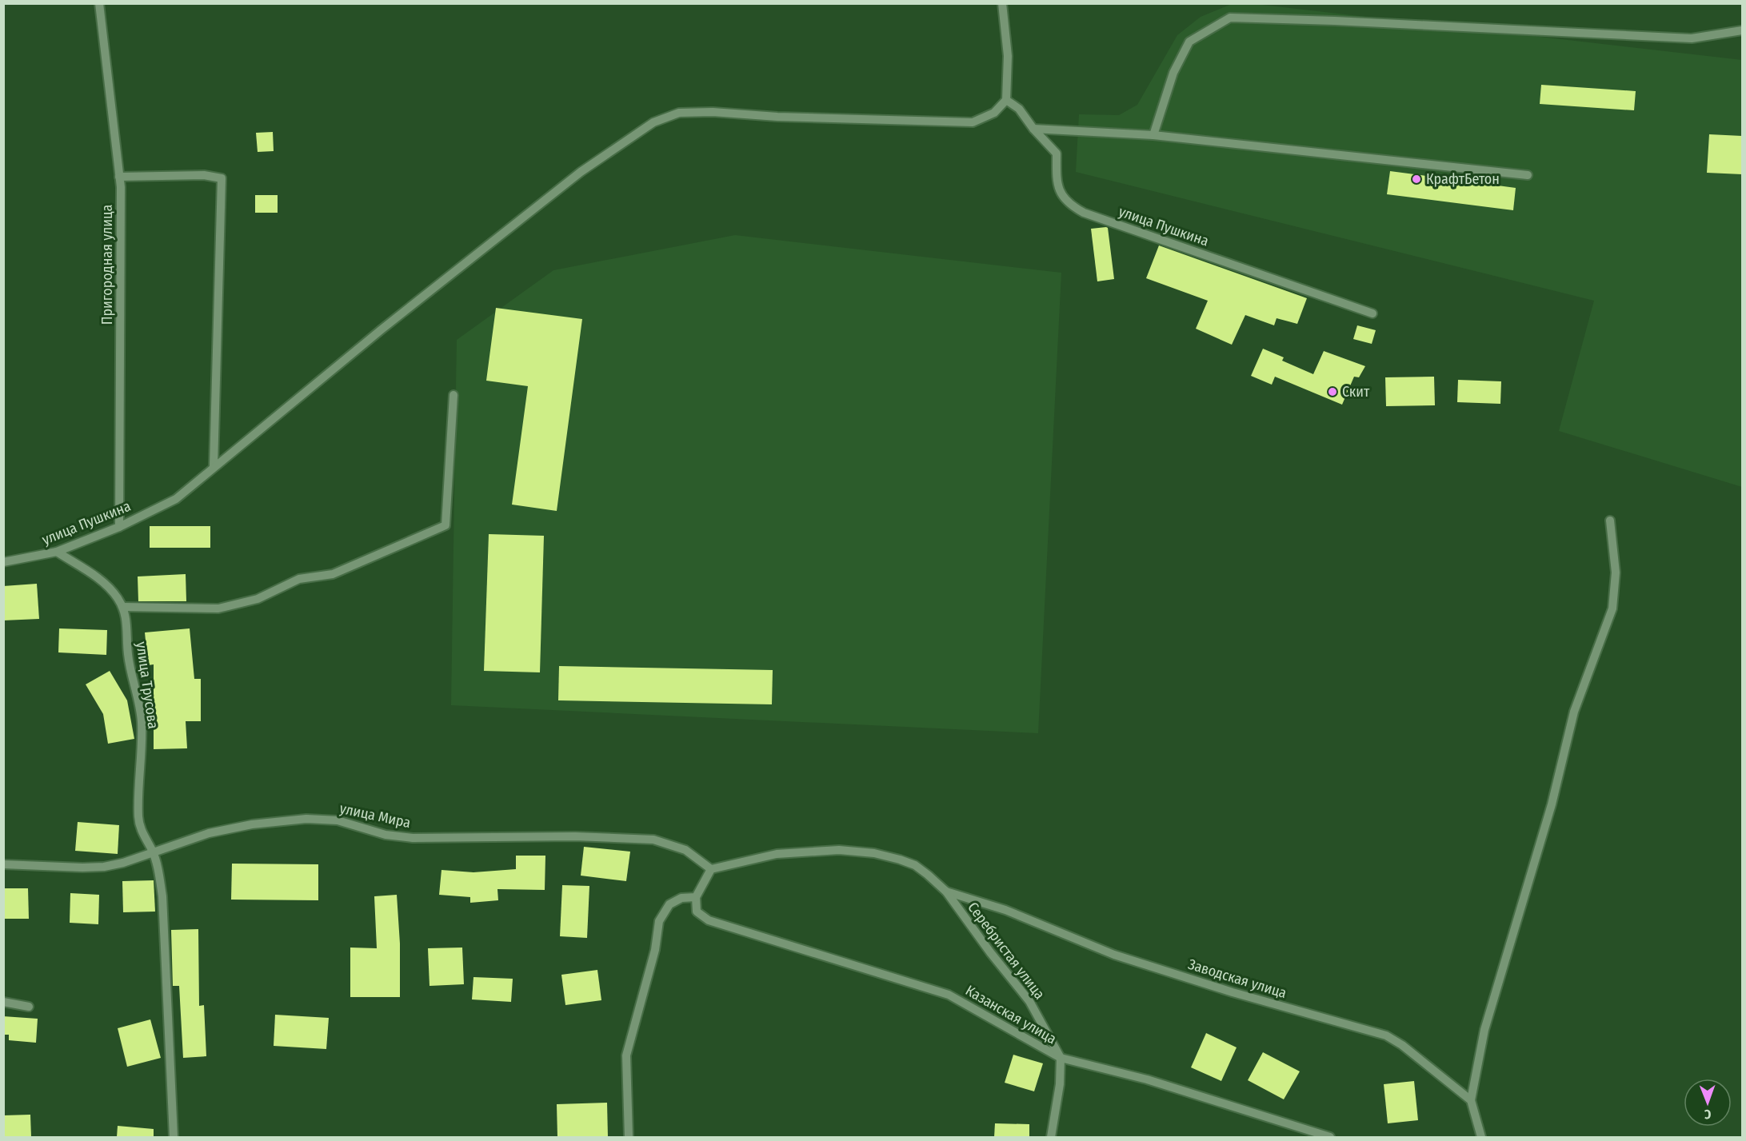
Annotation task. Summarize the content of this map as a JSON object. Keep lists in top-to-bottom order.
{
  "streets": {
    "street": [
      "улица Пушкина",
      "Пригородная улица",
      "улица Трусова",
      "улица Мира",
      "Серебристая улица",
      "Заводская улица",
      "Казанская улица"
    ]
  },
  "crossings": [
    ["улица Пушкина", "Пригородная улица"],
    ["улица Пушкина", "улица Трусова"],
    ["улица Трусова", "улица Мира"],
    ["Серебристая улица", "Заводская улица"],
    ["Серебристая улица", "Казанская улица"]
  ],
  "places": ["КрафтБетон", "Скит"],
  "north": "bottom"
}
